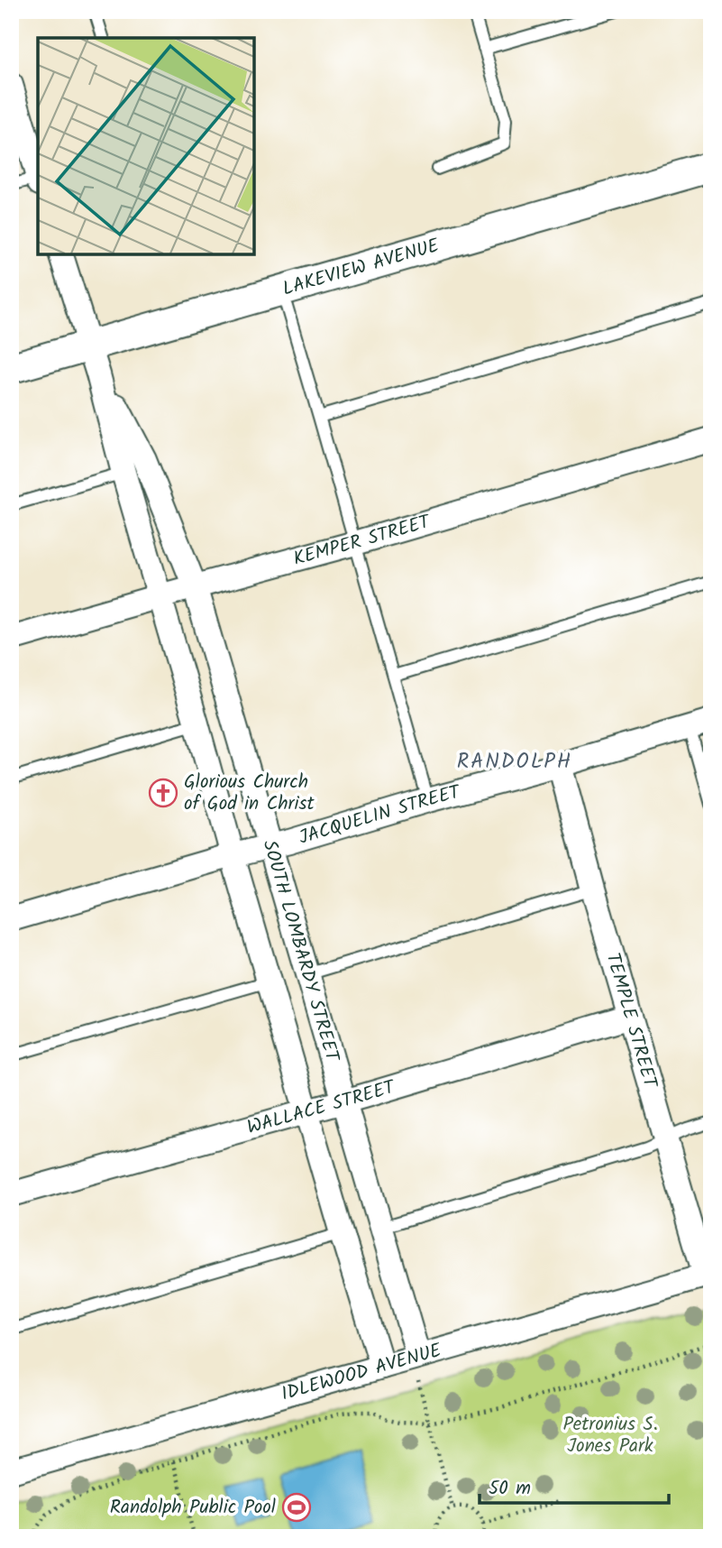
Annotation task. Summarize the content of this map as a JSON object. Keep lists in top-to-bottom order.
{
  "streets": {
    "street": [
      "LAKEVIEW AVENUE",
      "KEMPER STREET",
      "JACQUELIN STREET",
      "SOUTH LOMBARDY STREET",
      "TEMPLE STREET",
      "WALLACE STREET",
      "IDLEWOOD AVENUE"
    ]
  },
  "crossings": [
    ["LAKEVIEW AVENUE", "SOUTH LOMBARDY STREET"],
    ["KEMPER STREET", "SOUTH LOMBARDY STREET"],
    ["JACQUELIN STREET", "SOUTH LOMBARDY STREET"],
    ["JACQUELIN STREET", "TEMPLE STREET"],
    ["SOUTH LOMBARDY STREET", "WALLACE STREET"],
    ["SOUTH LOMBARDY STREET", "IDLEWOOD AVENUE"],
    ["TEMPLE STREET", "WALLACE STREET"],
    ["TEMPLE STREET", "IDLEWOOD AVENUE"]
  ],
  "districts": ["RANDOLPH"],
  "parks": ["Petronius S. Jones Park"],
  "places": {
    "church": ["Glorious Church of God in Christ"],
    "sports": ["Randolph Public Pool"]
  },
  "scale_bar": "50 m"
}
